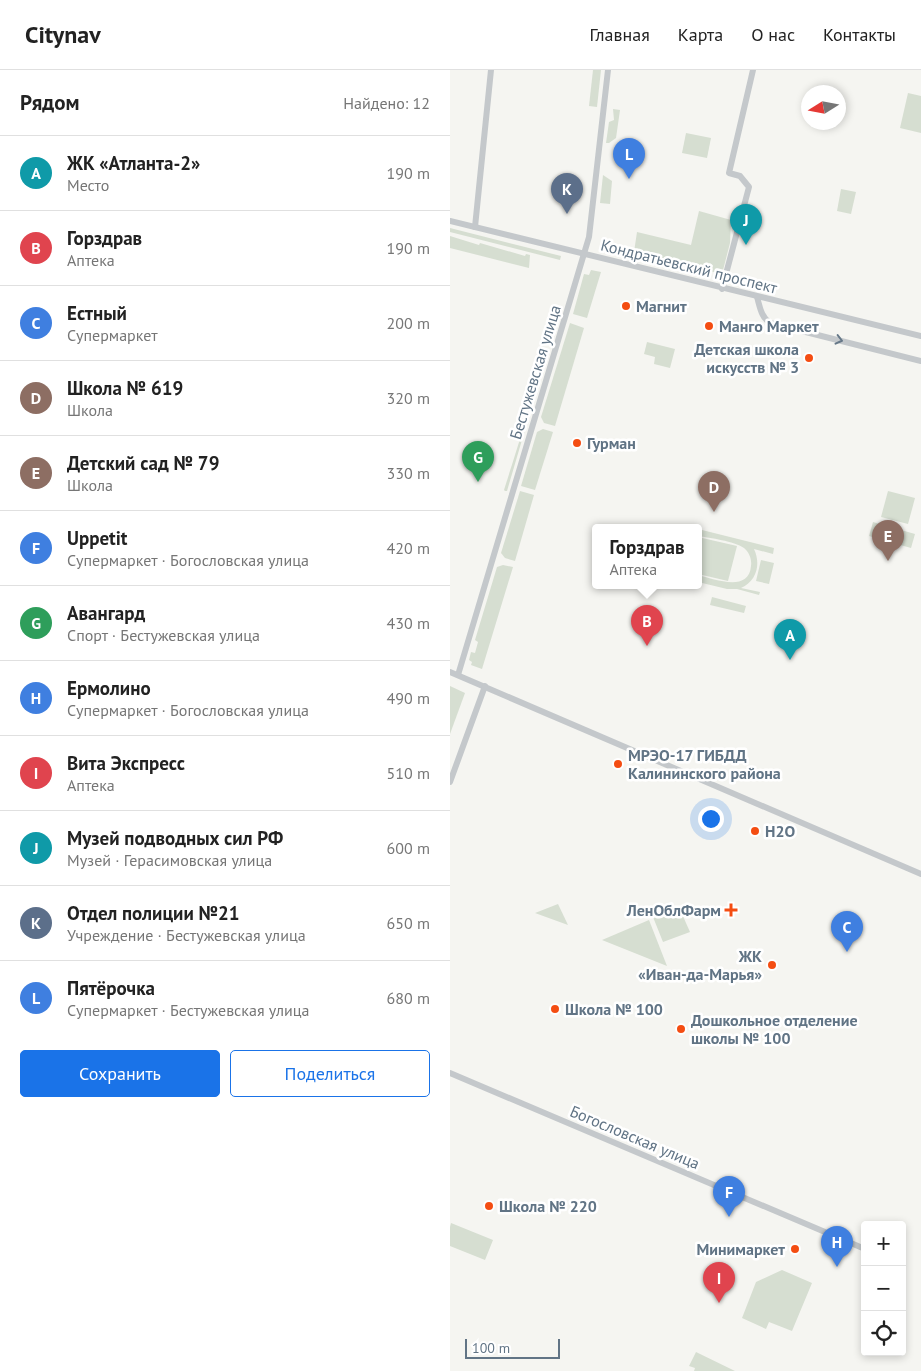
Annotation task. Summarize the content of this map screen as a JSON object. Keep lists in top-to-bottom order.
{
  "streets": {
    "street": ["Кондратьевский проспект", "Бестужевская улица", "Богословская улица"]
  },
  "crossings": [
    ["Кондратьевский проспект", "Бестужевская улица"]
  ],
  "places": {
    "other": [
      "Магнит",
      "Манго Маркет",
      "Детская школа искусств № 3",
      "Гурман",
      "МРЭО-17 ГИБДД Калининского района",
      "H2O",
      "ЖК «Иван-да-Марья»",
      "Школа № 100",
      "Дошкольное отделение школы № 100",
      "Школа № 220",
      "Минимаркет"
    ],
    "health": ["ЛенОблФарм"]
  },
  "scale_bar": "100 m",
  "north": "left",
  "page": {
    "header": "Citynav",
    "nav": [
      "Главная",
      "Карта",
      "О нас",
      "Контакты"
    ],
    "heading": ["Рядом", "Найдено: 12"],
    "list": [
      {
        "mark": "A",
        "name": "ЖК «Атланта-2»",
        "note": "Место",
        "value": "190 m"
      },
      {
        "mark": "B",
        "name": "Горздрав",
        "note": "Аптека",
        "value": "190 m"
      },
      {
        "mark": "C",
        "name": "Естный",
        "note": "Супермаркет",
        "value": "200 m"
      },
      {
        "mark": "D",
        "name": "Школа № 619",
        "note": "Школа",
        "value": "320 m"
      },
      {
        "mark": "E",
        "name": "Детский сад № 79",
        "note": "Школа",
        "value": "330 m"
      },
      {
        "mark": "F",
        "name": "Uppetit",
        "note": "Супермаркет · Богословская улица",
        "value": "420 m"
      },
      {
        "mark": "G",
        "name": "Авангард",
        "note": "Спорт · Бестужевская улица",
        "value": "430 m"
      },
      {
        "mark": "H",
        "name": "Ермолино",
        "note": "Супермаркет · Богословская улица",
        "value": "490 m"
      },
      {
        "mark": "I",
        "name": "Вита Экспресс",
        "note": "Аптека",
        "value": "510 m"
      },
      {
        "mark": "J",
        "name": "Музей подводных сил РФ",
        "note": "Музей · Герасимовская улица",
        "value": "600 m"
      },
      {
        "mark": "K",
        "name": "Отдел полиции №21",
        "note": "Учреждение · Бестужевская улица",
        "value": "650 m"
      },
      {
        "mark": "L",
        "name": "Пятёрочка",
        "note": "Супермаркет · Бестужевская улица",
        "value": "680 m"
      }
    ],
    "pins": [
      "L",
      "K",
      "J",
      "G",
      "D",
      "E",
      "B",
      "A",
      "C",
      "F",
      "H",
      "I"
    ],
    "popup": ["Горздрав", "Аптека"],
    "buttons": ["Сохранить", "Поделиться"],
    "map_buttons": ["+", "−"],
    "scale": "100 m"
  }
}
